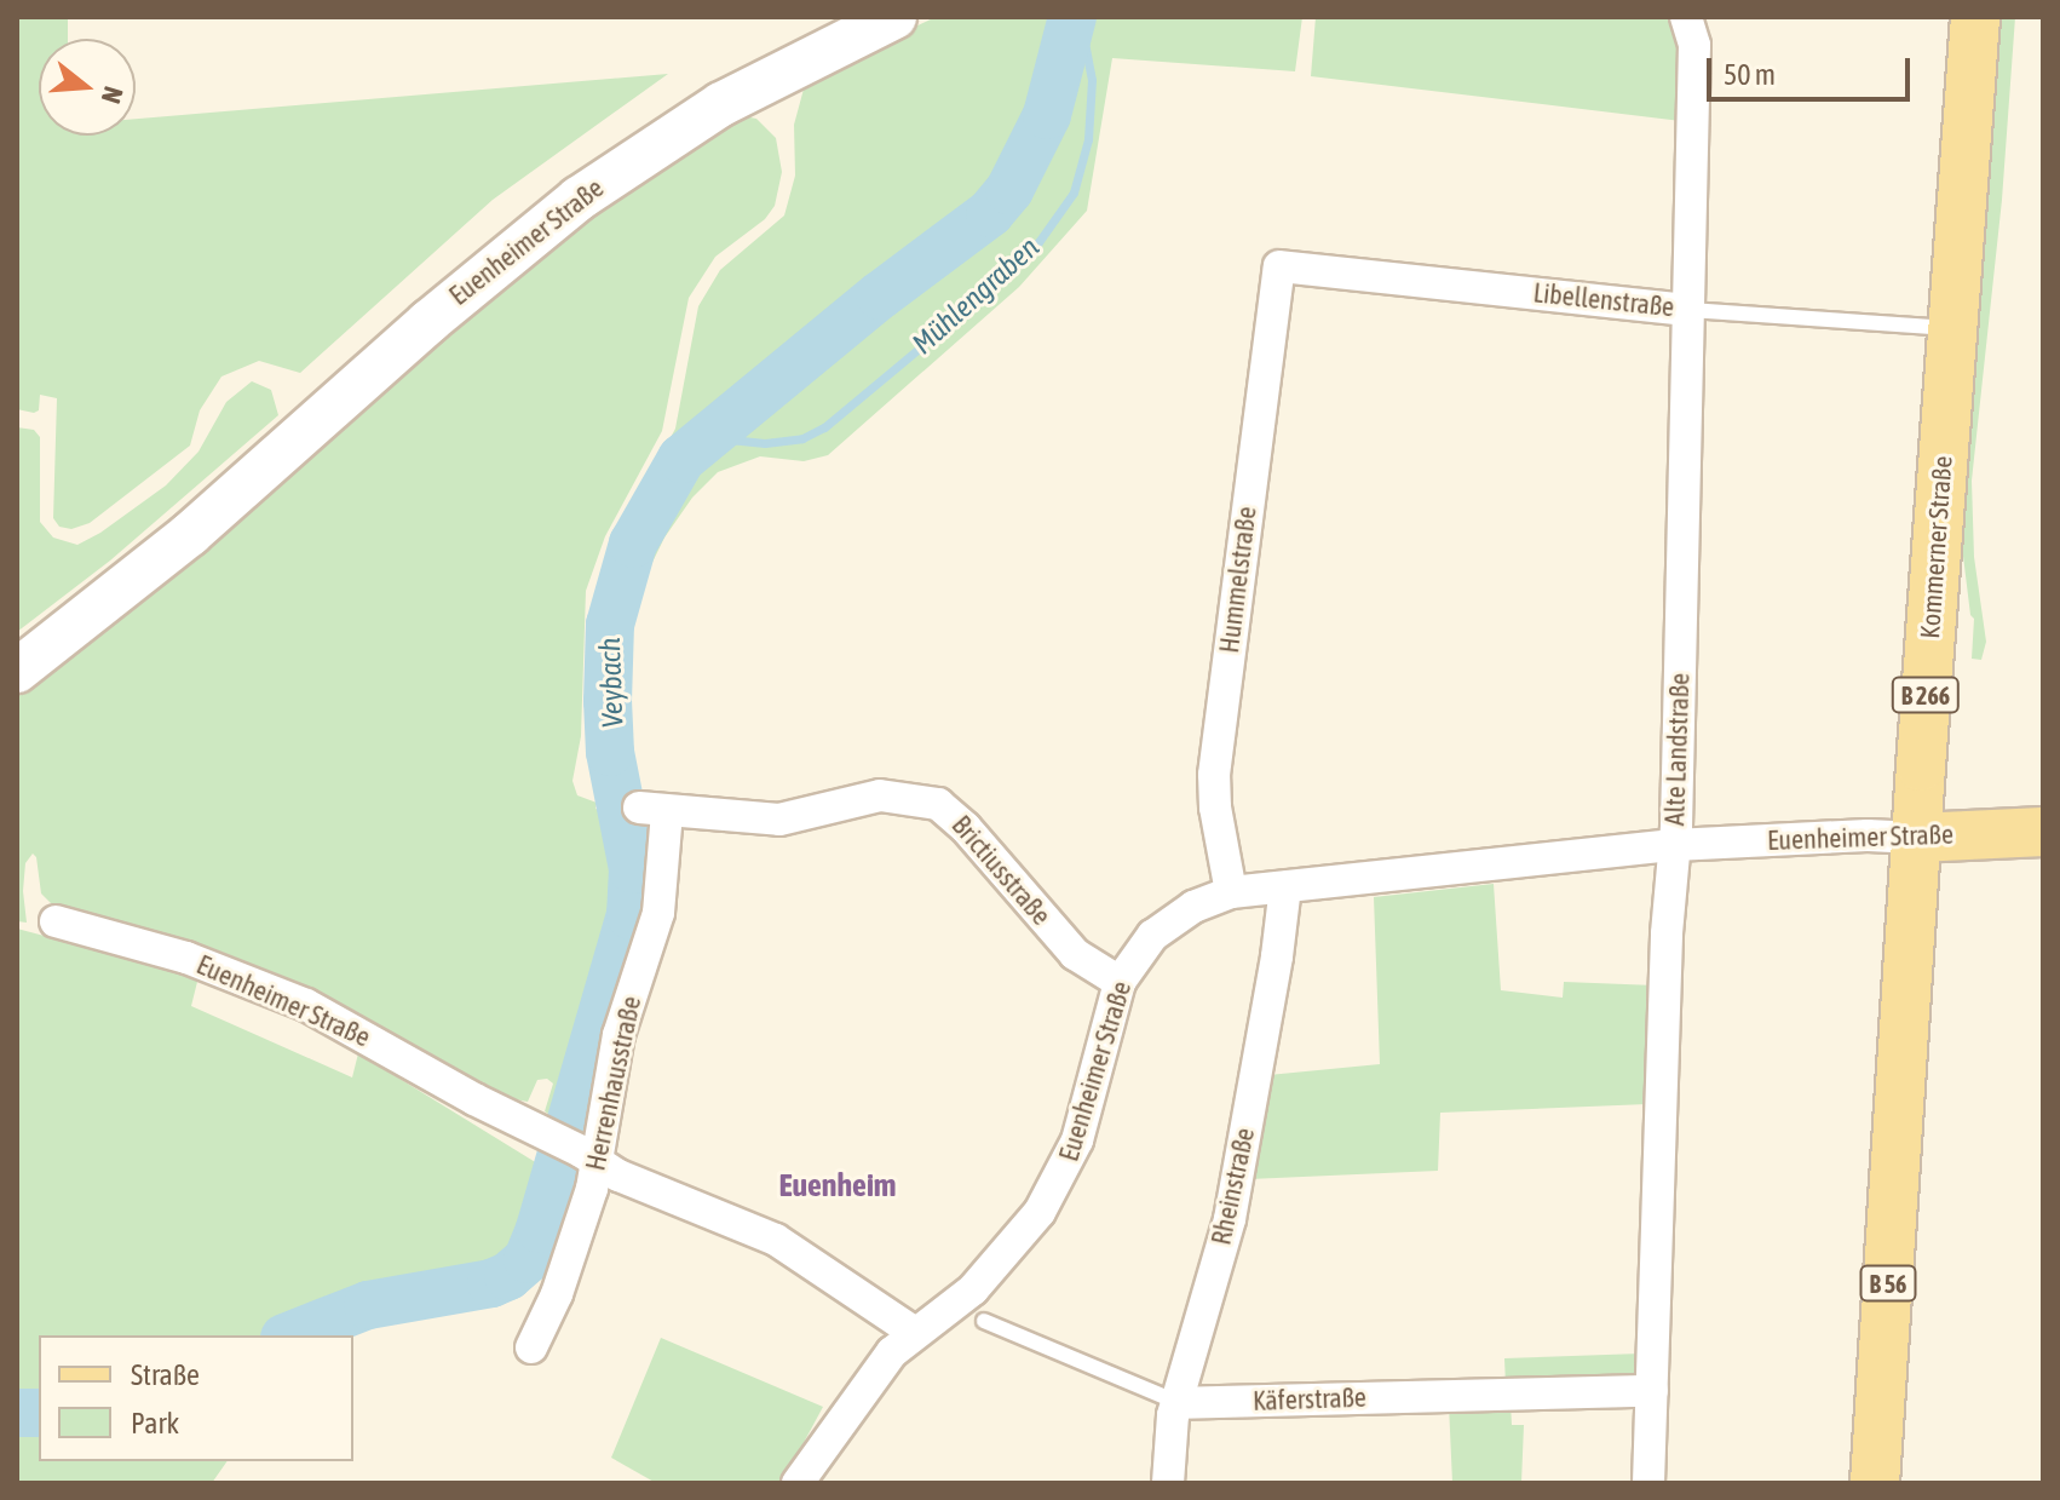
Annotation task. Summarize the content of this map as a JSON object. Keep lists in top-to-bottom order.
{
  "streets": {
    "main road": [
      "Euenheimer Straße",
      "Kommerner Straße",
      "B 266",
      "B 56"
    ],
    "street": [
      "Libellenstraße",
      "Hummelstraße",
      "Alte Landstraße",
      "Brictiusstraße",
      "Herrenhausstraße",
      "Rheinstraße",
      "Käferstraße"
    ]
  },
  "crossings": [
    ["Euenheimer Straße", "Kommerner Straße"],
    ["Euenheimer Straße", "Hummelstraße"],
    ["Euenheimer Straße", "Alte Landstraße"],
    ["Euenheimer Straße", "Brictiusstraße"],
    ["Euenheimer Straße", "Herrenhausstraße"],
    ["Euenheimer Straße", "Rheinstraße"],
    ["Libellenstraße", "Hummelstraße"],
    ["Libellenstraße", "Alte Landstraße"],
    ["Alte Landstraße", "Käferstraße"],
    ["Brictiusstraße", "Herrenhausstraße"],
    ["Rheinstraße", "Käferstraße"]
  ],
  "districts": ["Euenheim"],
  "water": ["Mühlengraben", "Veybach"],
  "legend": ["Straße", "Park"],
  "scale_bar": "50 m",
  "north": "right"
}
